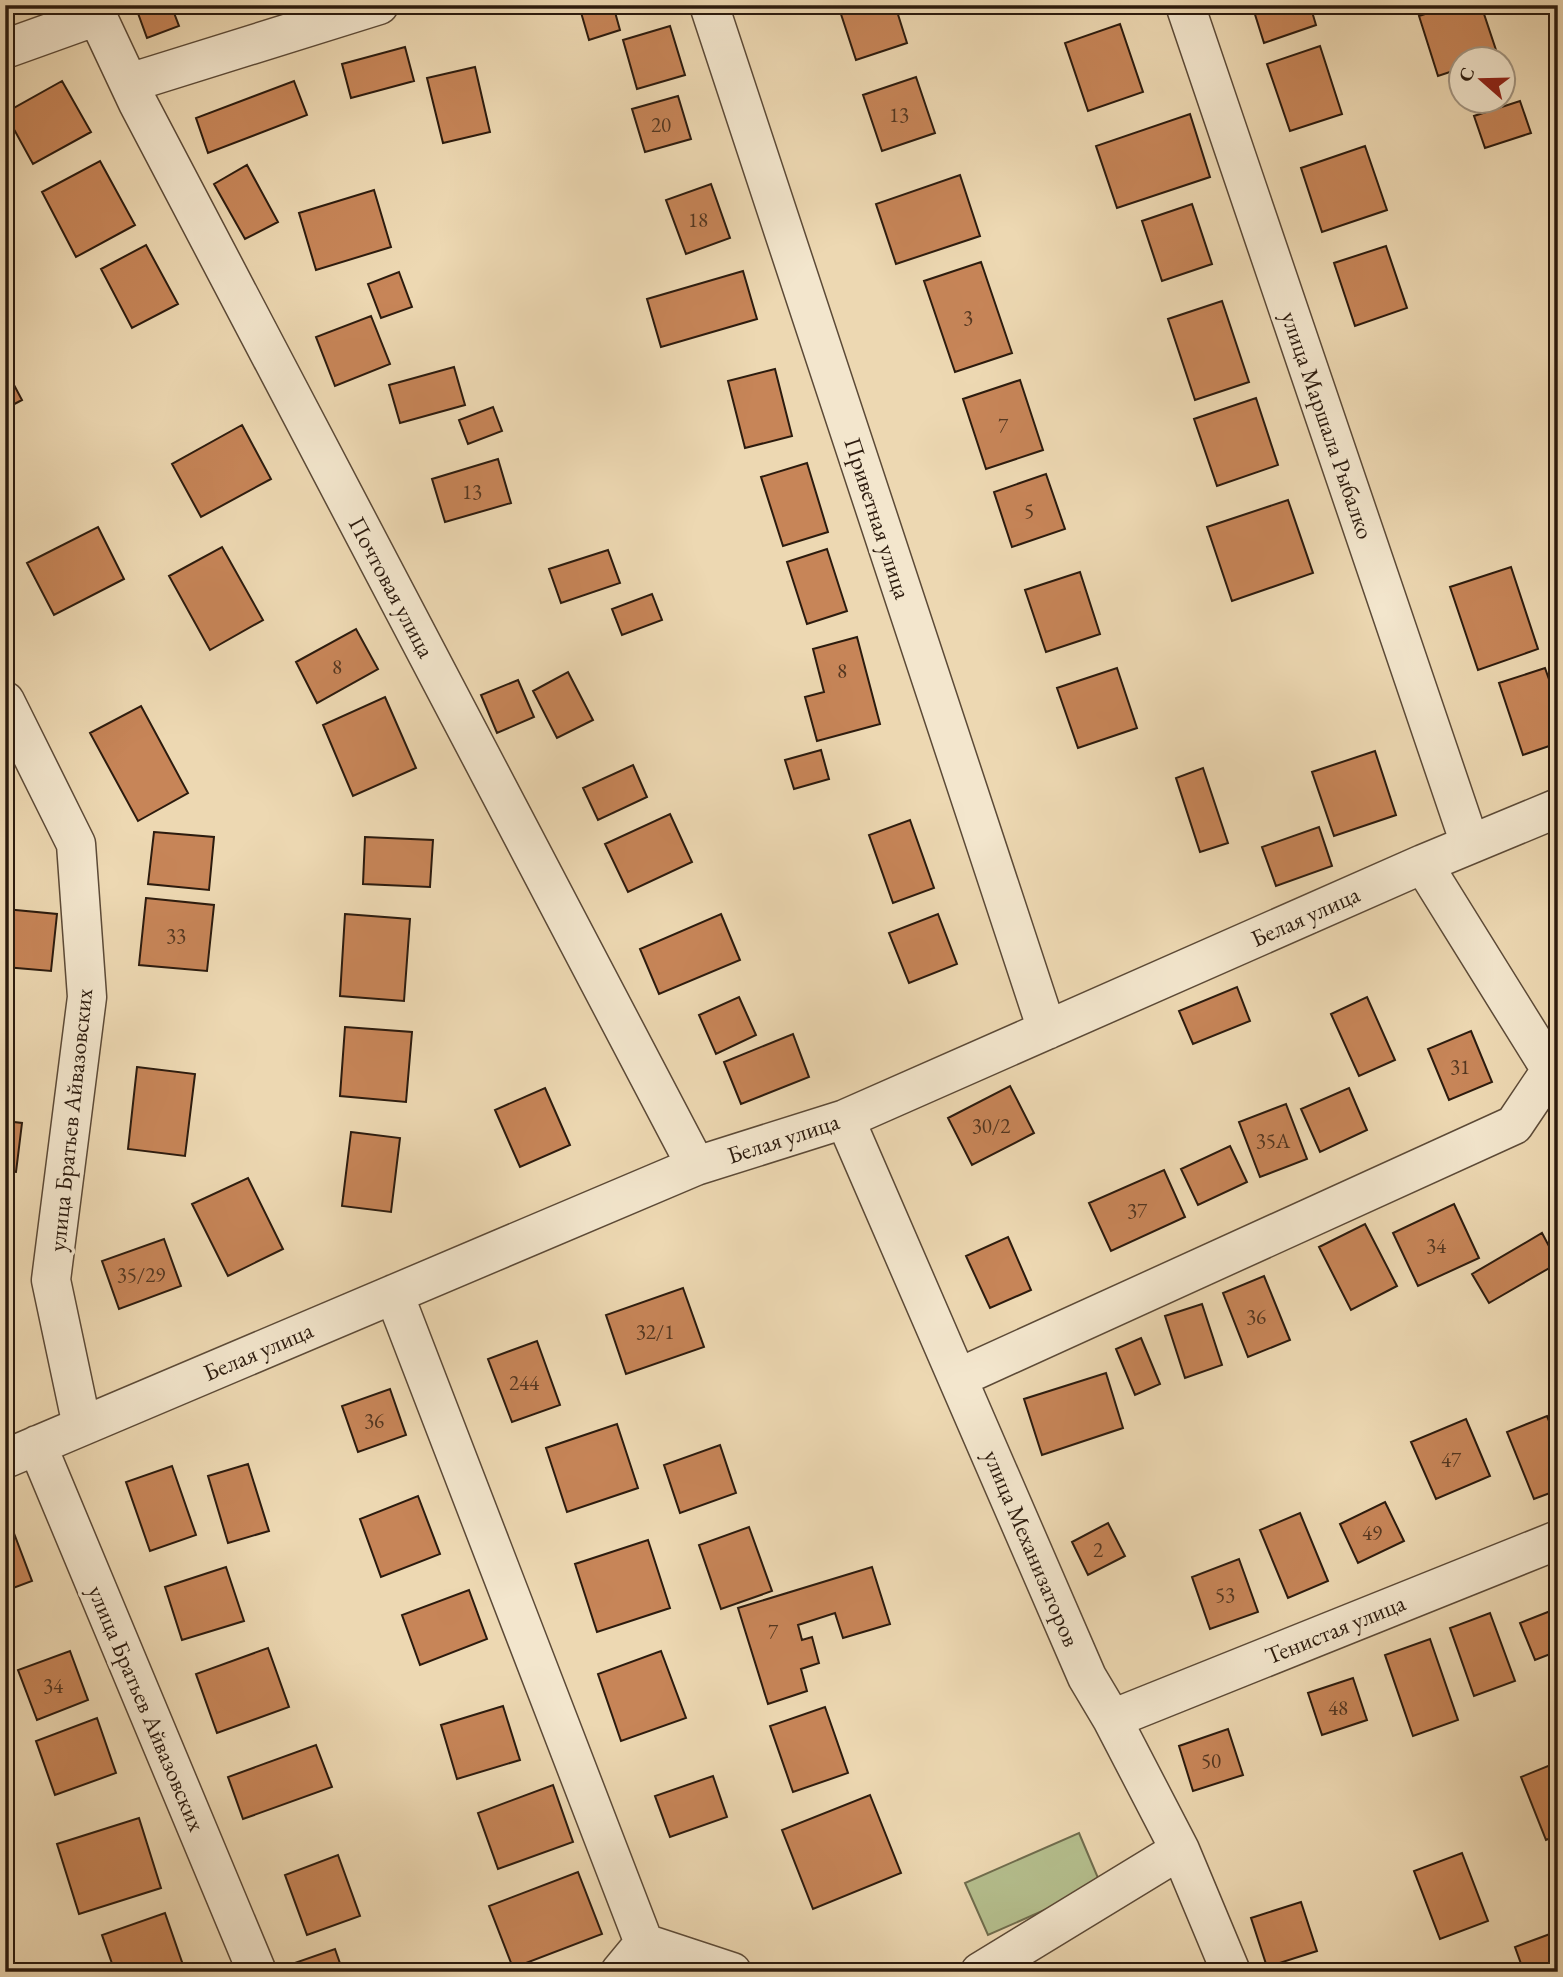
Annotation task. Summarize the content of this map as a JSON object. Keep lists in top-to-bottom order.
{
  "streets": {
    "street": [
      "улица Маршала Рыбалко",
      "Приветная улица",
      "Почтовая улица",
      "Белая улица",
      "улица Братьев Айвазовских",
      "улица Механизаторов",
      "Тенистая улица"
    ]
  },
  "crossings": [
    ["улица Маршала Рыбалко", "Белая улица"],
    ["Приветная улица", "Белая улица"],
    ["Почтовая улица", "Белая улица"],
    ["Белая улица", "улица Братьев Айвазовских"],
    ["Белая улица", "улица Механизаторов"],
    ["улица Механизаторов", "Тенистая улица"]
  ],
  "house_numbers": [
    "13",
    "20",
    "18",
    "3",
    "7",
    "13",
    "5",
    "8",
    "8",
    "33",
    "31",
    "30/2",
    "35А",
    "37",
    "34",
    "35/29",
    "36",
    "32/1",
    "244",
    "36",
    "47",
    "49",
    "2",
    "53",
    "7",
    "34",
    "48",
    "50"
  ],
  "north": "left"
}
